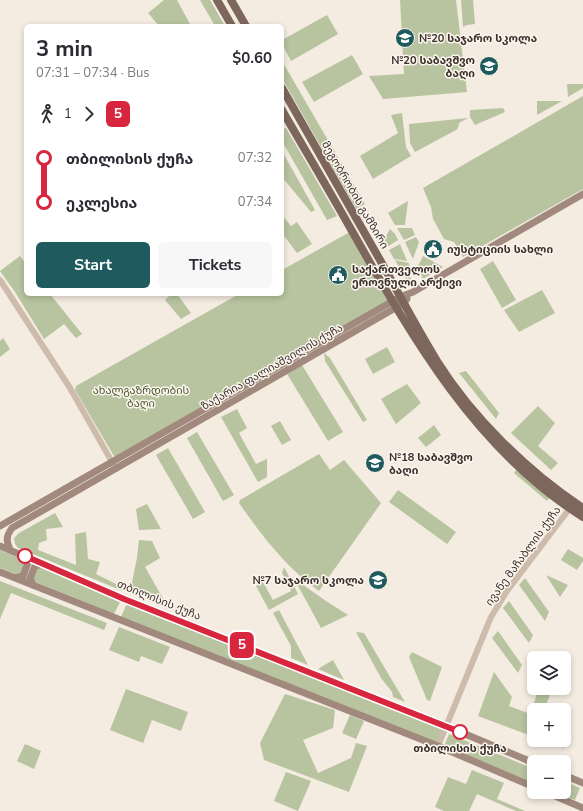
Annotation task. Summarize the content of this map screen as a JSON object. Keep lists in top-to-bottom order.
{
  "streets": {
    "main road": ["მეგობრობის გამზირი", "ზაქარია ფალიაშვილის ქუჩა", "თბილისის ქუჩა"],
    "street": ["ივანე მაჩაბლის ქუჩა"]
  },
  "crossings": [
    ["მეგობრობის გამზირი", "ზაქარია ფალიაშვილის ქუჩა"],
    ["მეგობრობის გამზირი", "ივანე მაჩაბლის ქუჩა"],
    ["ზაქარია ფალიაშვილის ქუჩა", "თბილისის ქუჩა"],
    ["ივანე მაჩაბლის ქუჩა", "თბილისის ქუჩა"]
  ],
  "parks": ["ახალგაზრდობის ბაღი"],
  "places": {
    "school or university": [
      "№20 საჯარო სკოლა",
      "№20 საბავშვო ბაღი",
      "№18 საბავშვო ბაღი",
      "№7 საჯარო სკოლა"
    ],
    "public building": ["იუსტიციის სახლი", "საქართველოს ეროვნული არქივი"],
    "other": ["თბილისის ქუჩა"]
  },
  "lines": ["bus line 5"],
  "page": {
    "on_map": "5",
    "heading": ["3 min", "07:31 – 07:34 · Bus", "$0.60"],
    "legs": ["1", "5"],
    "list": [
      {
        "name": "თბილისის ქუჩა",
        "value": "07:32"
      },
      {
        "name": "ეკლესია",
        "value": "07:34"
      }
    ],
    "buttons": ["Start", "Tickets"],
    "map_buttons": ["+", "−"]
  }
}
